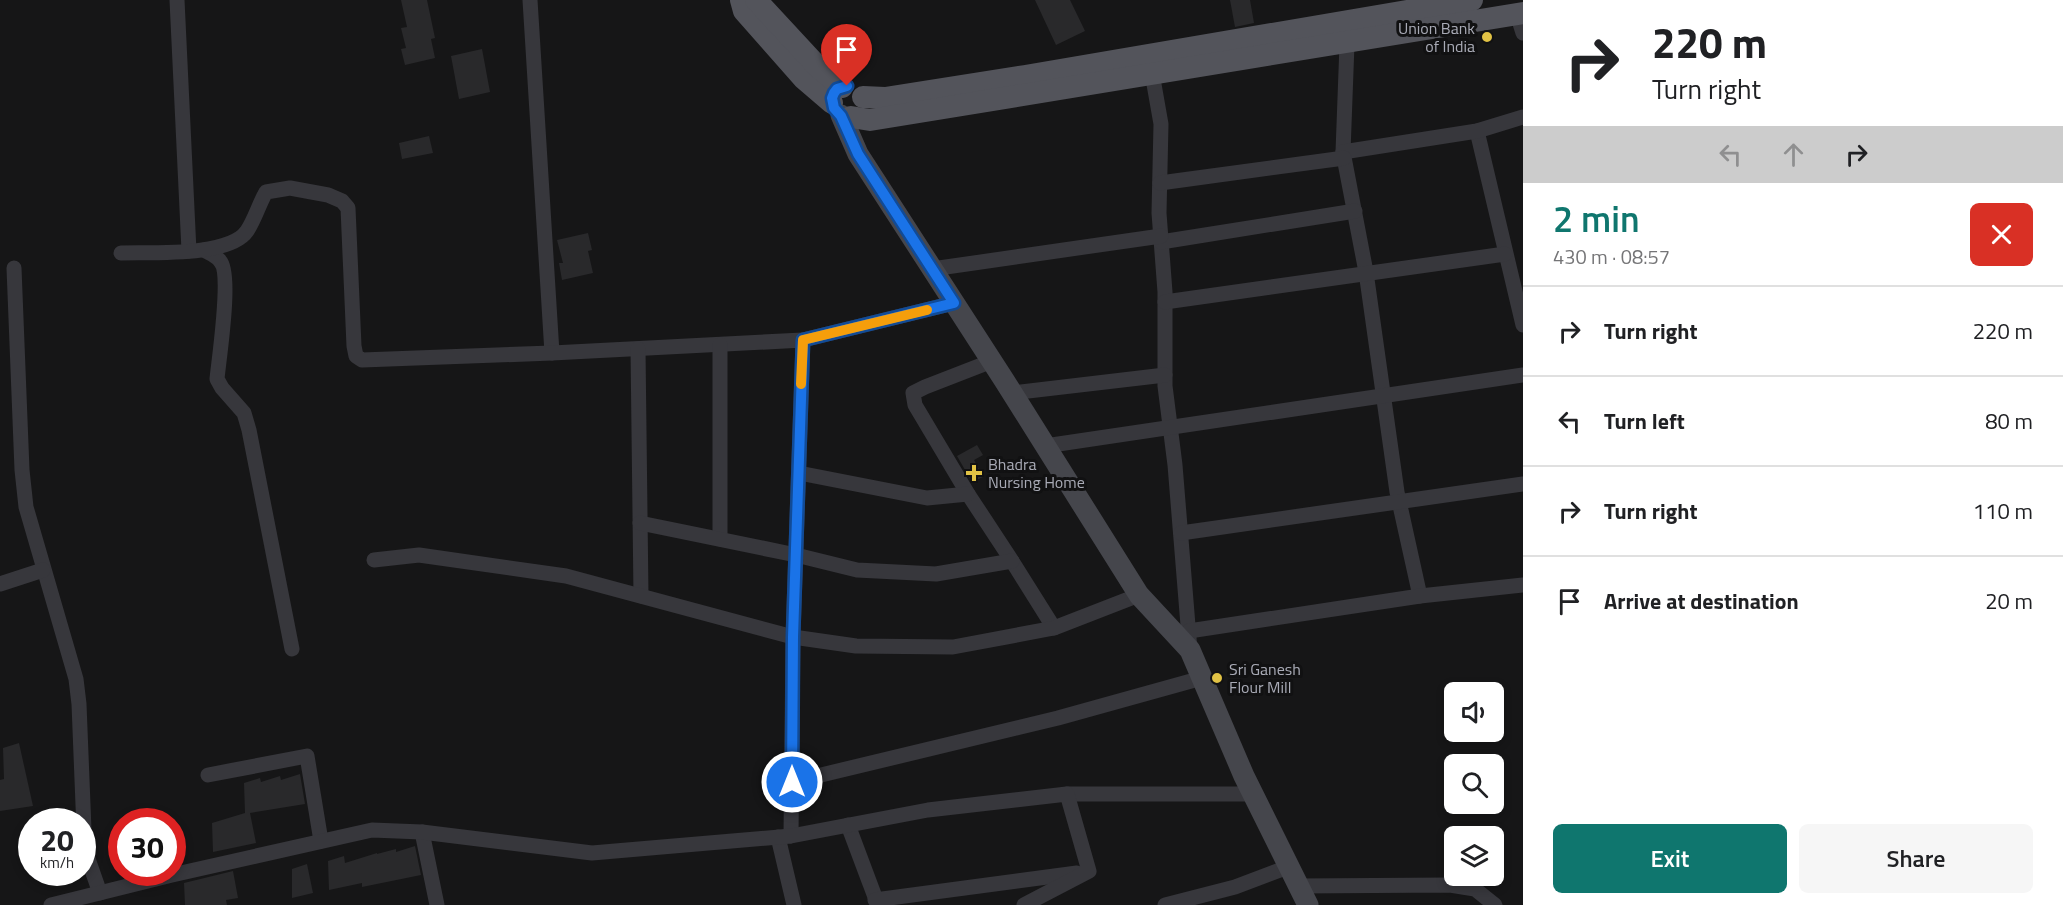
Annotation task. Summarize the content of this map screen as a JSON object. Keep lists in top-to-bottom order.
{
  "places": {
    "other": ["Union Bank of India", "Sri Ganesh Flour Mill"],
    "health": ["Bhadra Nursing Home"]
  },
  "page": {
    "turn": ["220 m", "Turn right"],
    "heading": ["2 min", "430 m · 08:57"],
    "list": [
      {
        "name": "Turn right",
        "value": "220 m"
      },
      {
        "name": "Turn left",
        "value": "80 m"
      },
      {
        "name": "Turn right",
        "value": "110 m"
      },
      {
        "name": "Arrive at destination",
        "value": "20 m"
      }
    ],
    "speed": "20 km/h",
    "limit": "30",
    "buttons": ["Exit", "Share"]
  }
}
